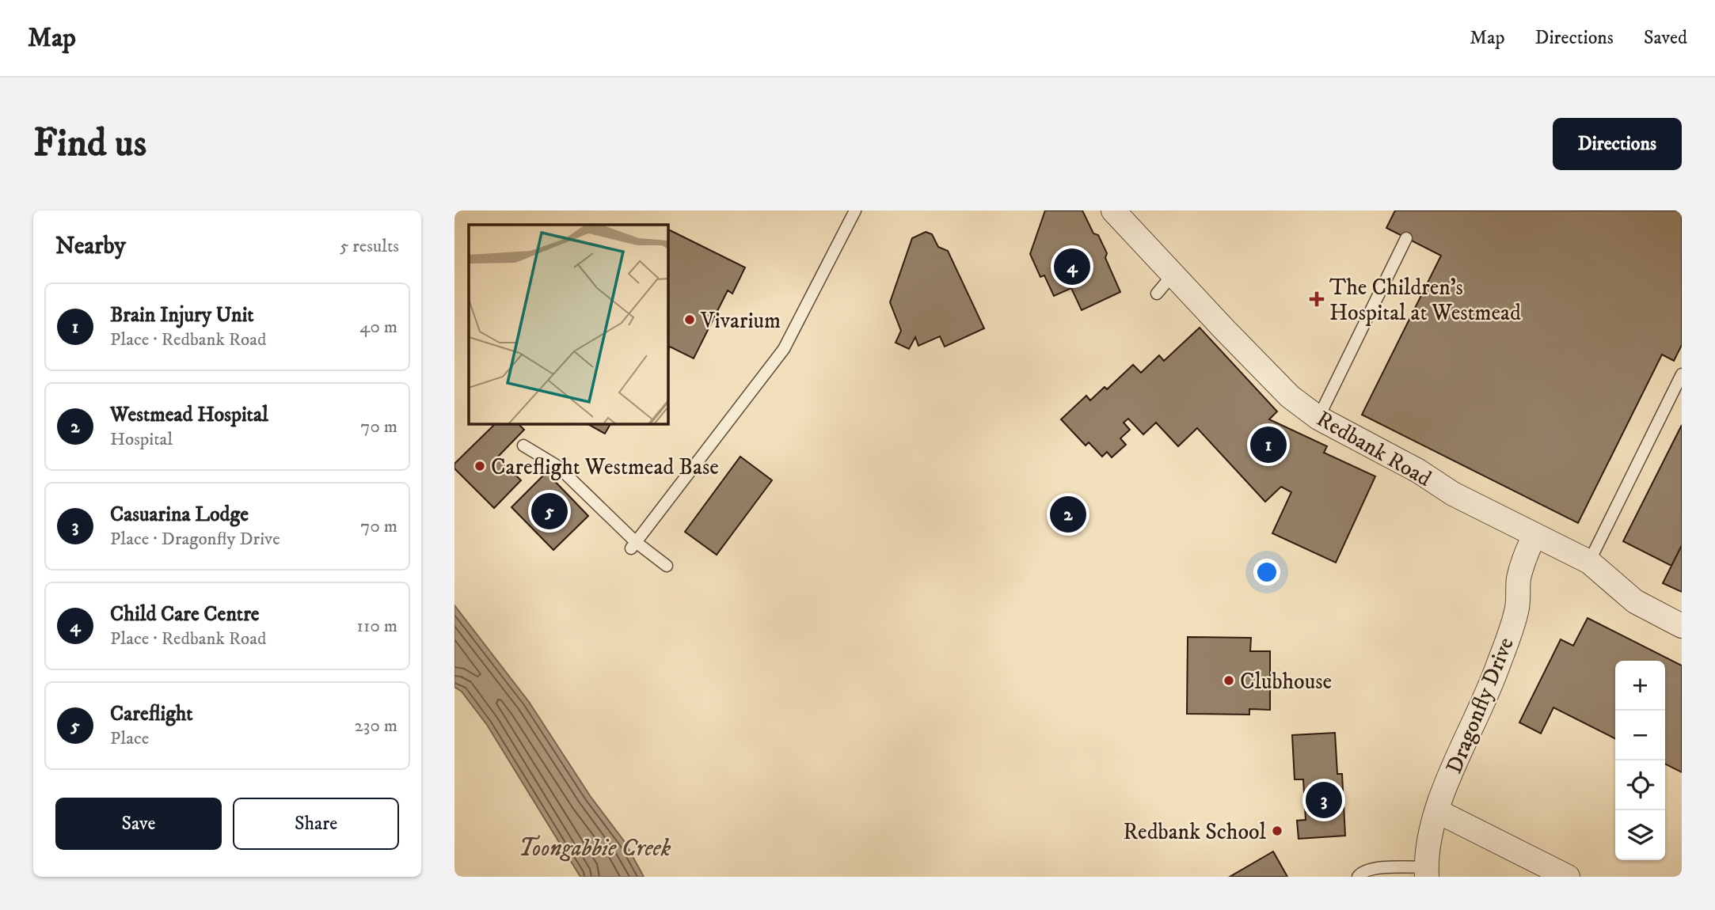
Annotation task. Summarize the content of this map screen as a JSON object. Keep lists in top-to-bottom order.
{
  "streets": {
    "street": ["Redbank Road", "Dragonfly Drive"]
  },
  "crossings": [
    ["Redbank Road", "Dragonfly Drive"]
  ],
  "water": ["Toongabbie Creek"],
  "places": {
    "health": ["The Children's Hospital at Westmead"],
    "other": [
      "Vivarium",
      "Careflight Westmead Base",
      "Clubhouse",
      "Redbank School"
    ]
  },
  "page": {
    "header": "Map",
    "nav": ["Map", "Directions", "Saved"],
    "buttons": [
      "Directions",
      ["Save", "Share"]
    ],
    "title": "Find us",
    "heading": ["Nearby", "5 results"],
    "pins": [
      "4",
      "1",
      "5",
      "2",
      "3"
    ],
    "list": [
      {
        "mark": "1",
        "name": "Brain Injury Unit",
        "note": "Place · Redbank Road",
        "value": "40 m"
      },
      {
        "mark": "2",
        "name": "Westmead Hospital",
        "note": "Hospital",
        "value": "70 m"
      },
      {
        "mark": "3",
        "name": "Casuarina Lodge",
        "note": "Place · Dragonfly Drive",
        "value": "70 m"
      },
      {
        "mark": "4",
        "name": "Child Care Centre",
        "note": "Place · Redbank Road",
        "value": "110 m"
      },
      {
        "mark": "5",
        "name": "Careflight",
        "note": "Place",
        "value": "230 m"
      }
    ],
    "map_buttons": ["+", "−"]
  }
}
